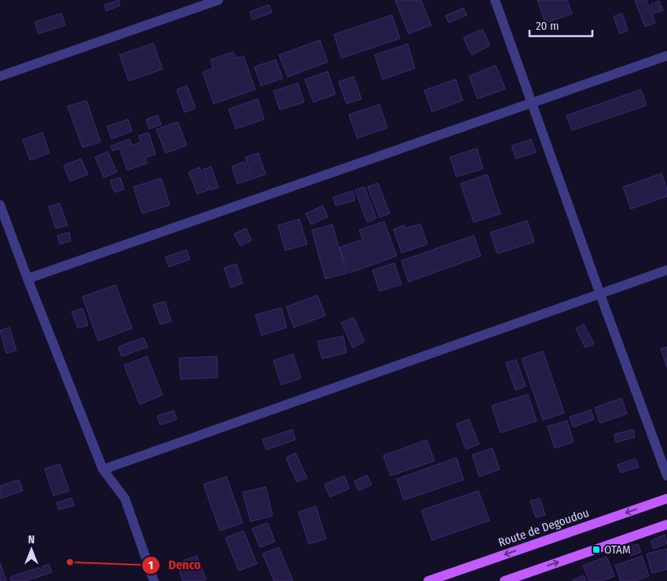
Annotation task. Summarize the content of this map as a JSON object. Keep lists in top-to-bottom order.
{
  "streets": {
    "main road": ["Route de Degoudou"]
  },
  "places": {
    "transit": ["OTAM"],
    "other": ["Denco"]
  },
  "scale_bar": "20 m",
  "north": "top"
}
